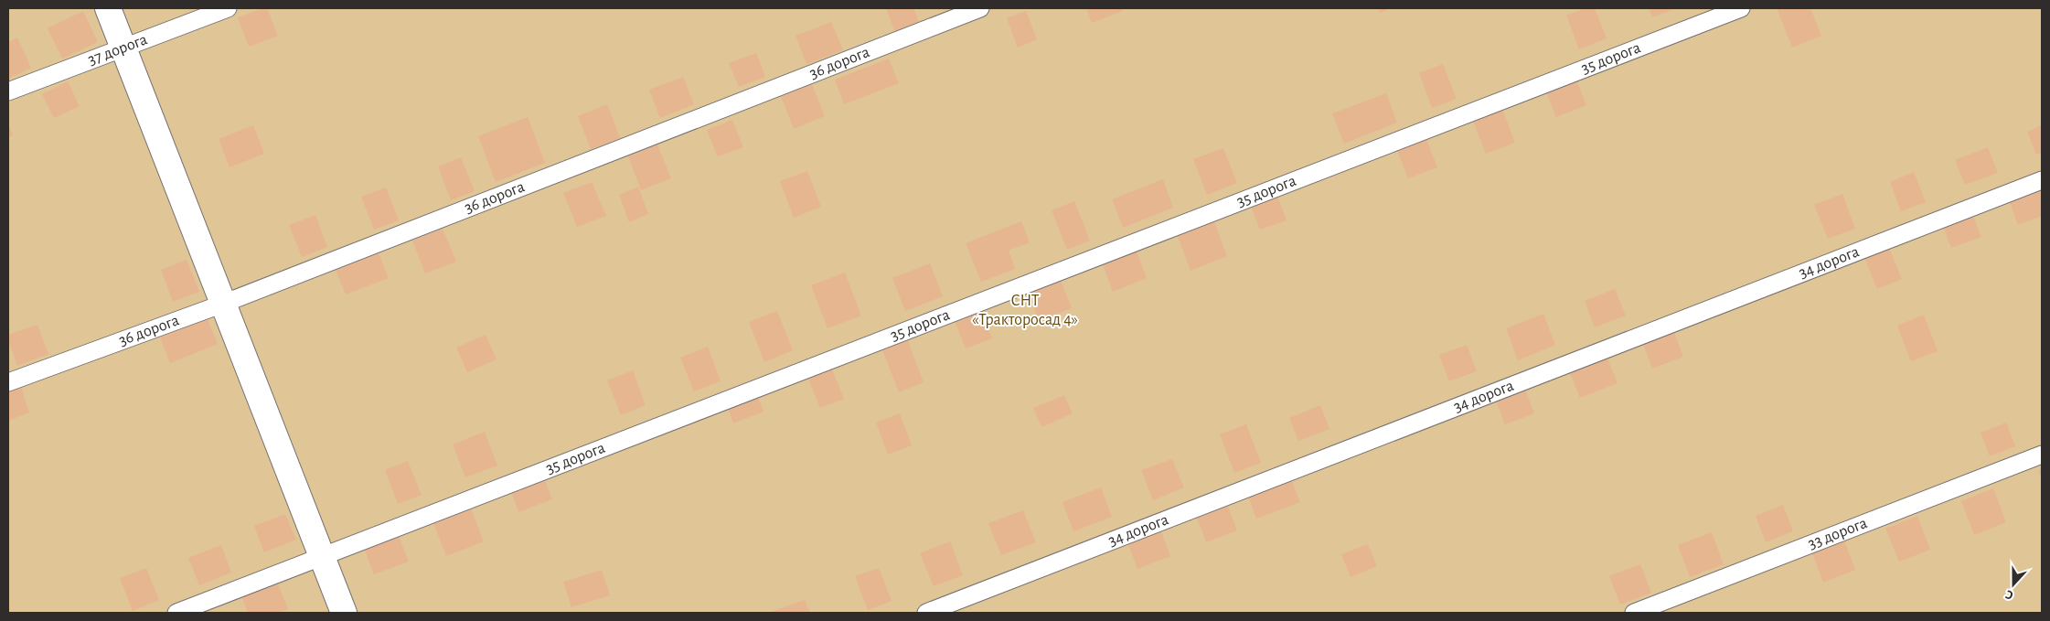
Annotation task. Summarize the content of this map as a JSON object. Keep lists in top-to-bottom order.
{
  "streets": {
    "lane": [
      "37 дорога",
      "35 дорога",
      "36 дорога",
      "34 дорога",
      "33 дорога"
    ]
  },
  "parks": ["СНТ «Тракторосад 4»"],
  "north": "bottom"
}
